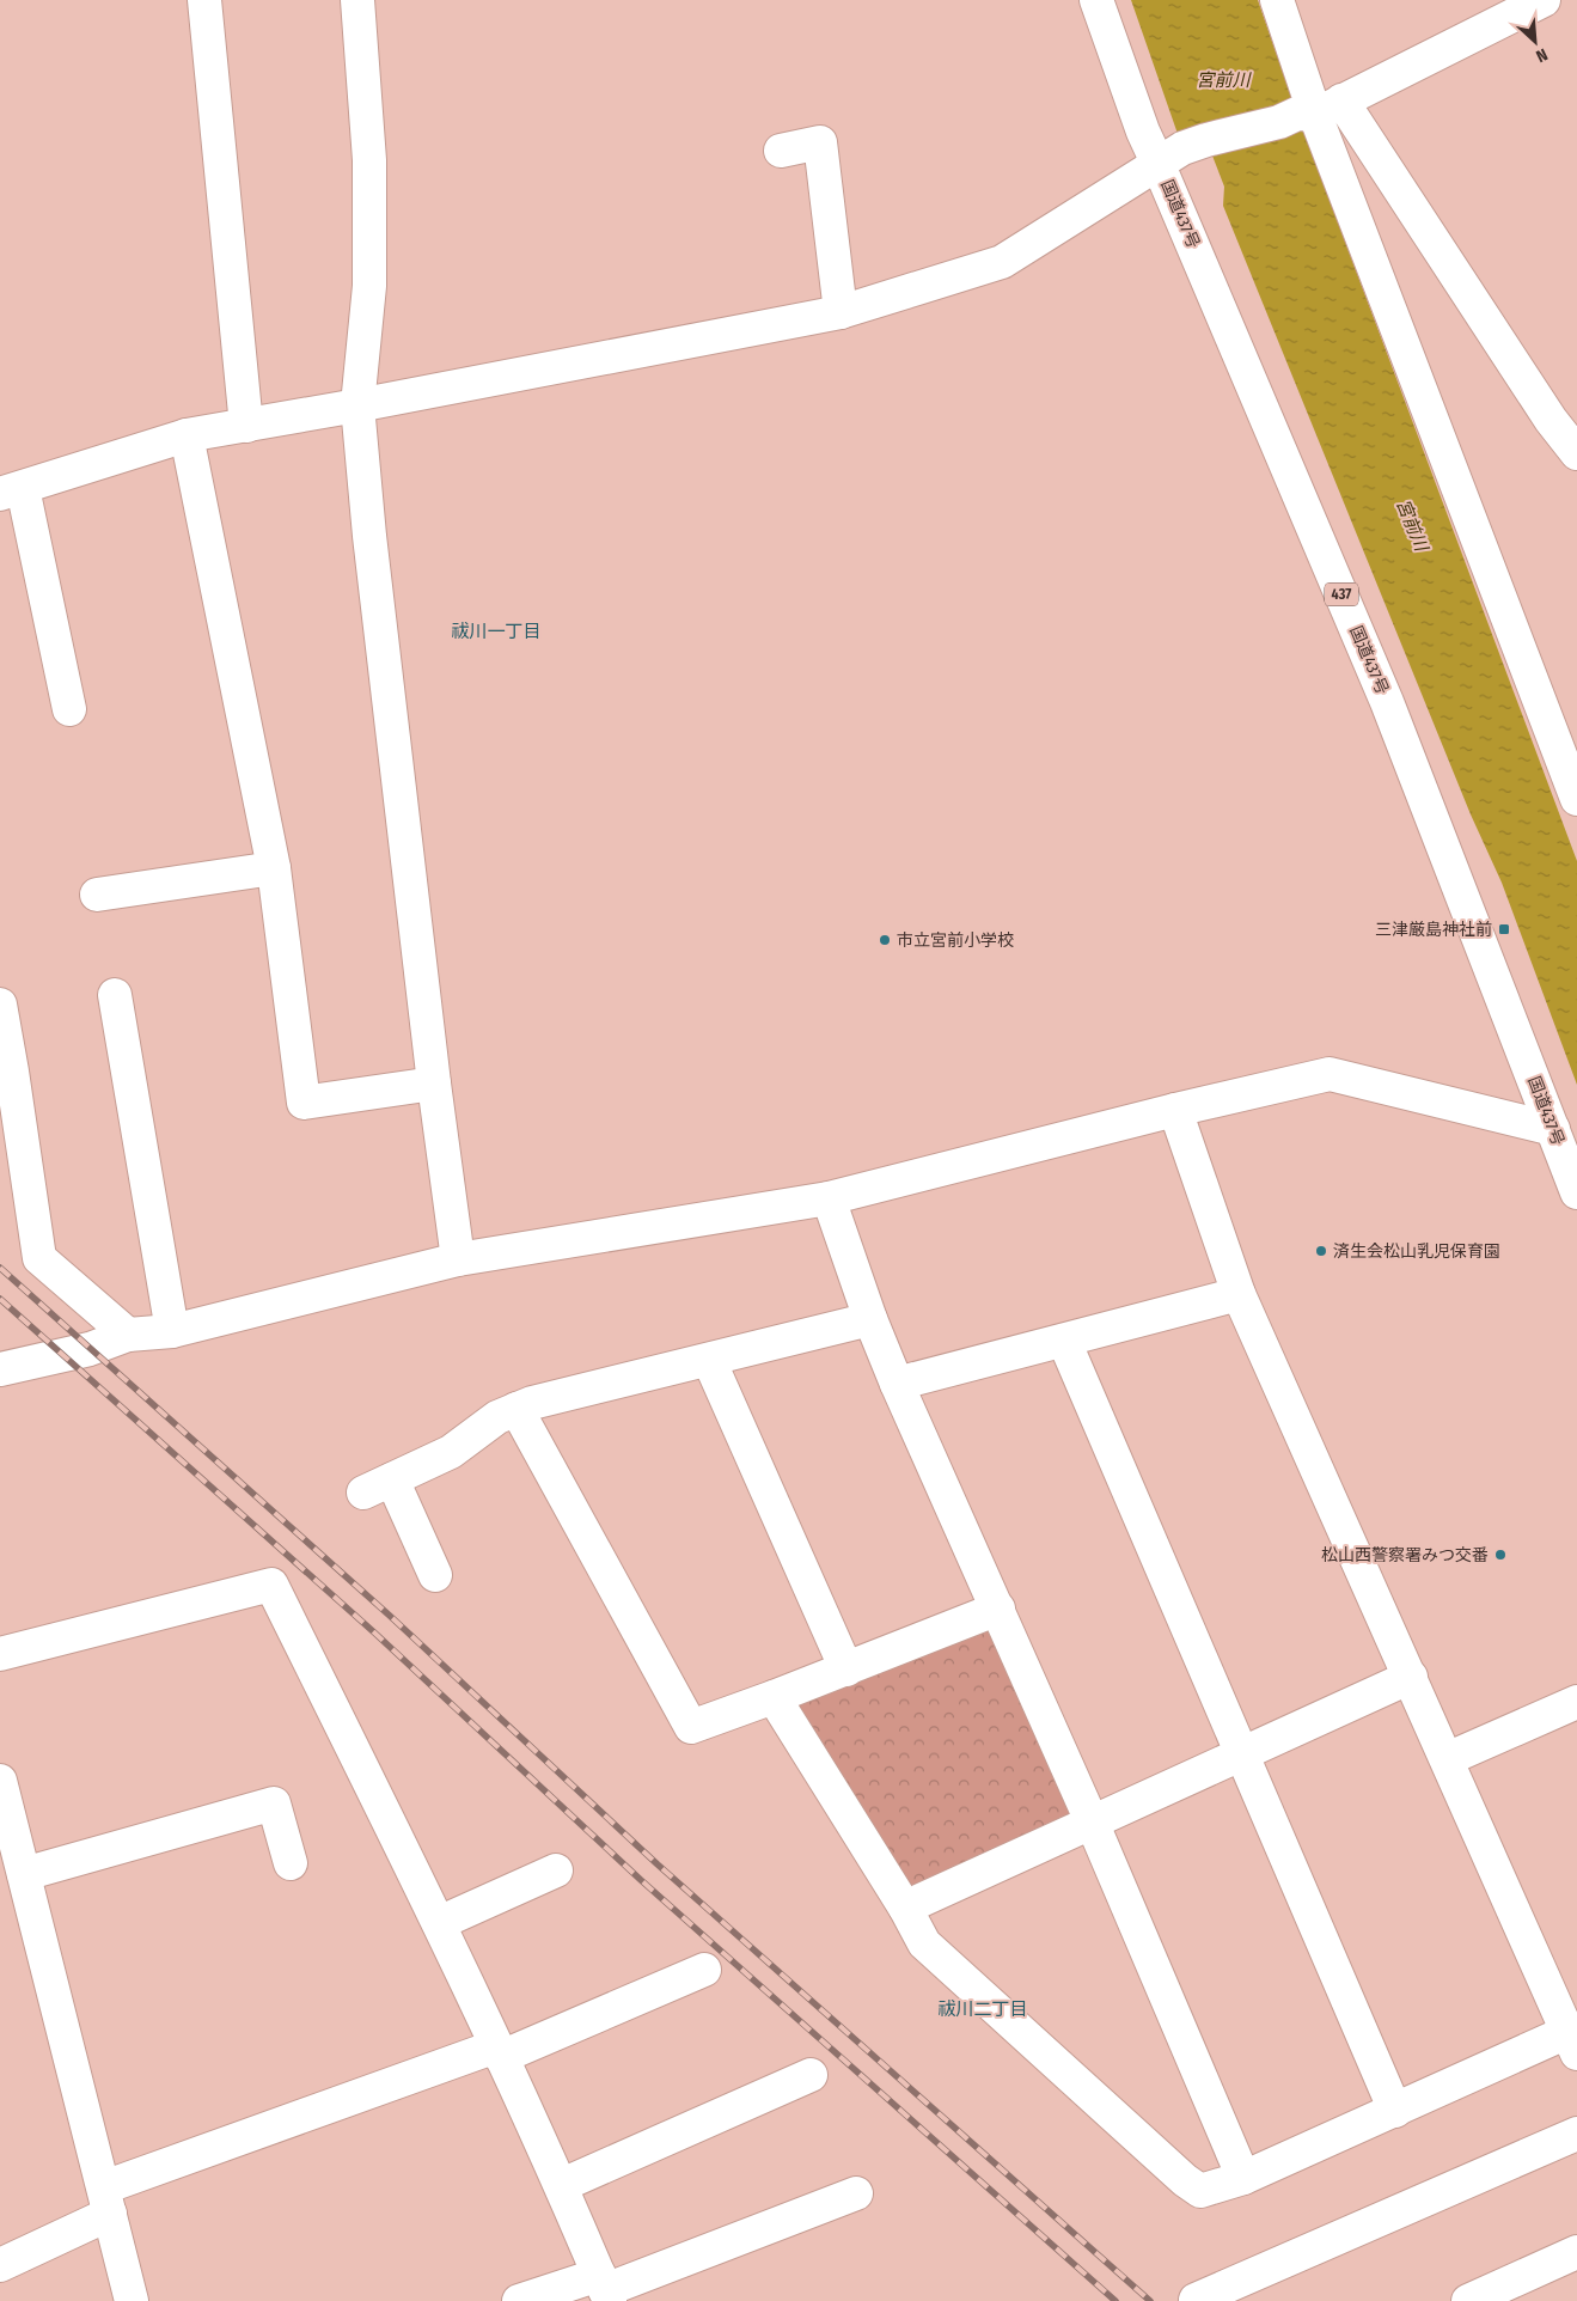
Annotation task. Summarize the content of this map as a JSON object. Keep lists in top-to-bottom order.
{
  "streets": {
    "main road": ["国道437号", "437"]
  },
  "districts": ["祓川一丁目", "祓川二丁目"],
  "water": ["宮前川"],
  "places": {
    "transit": ["三津厳島神社前"],
    "other": ["市立宮前小学校", "済生会松山乳児保育園", "松山西警察署みつ交番"]
  },
  "north": "bottom right"
}
